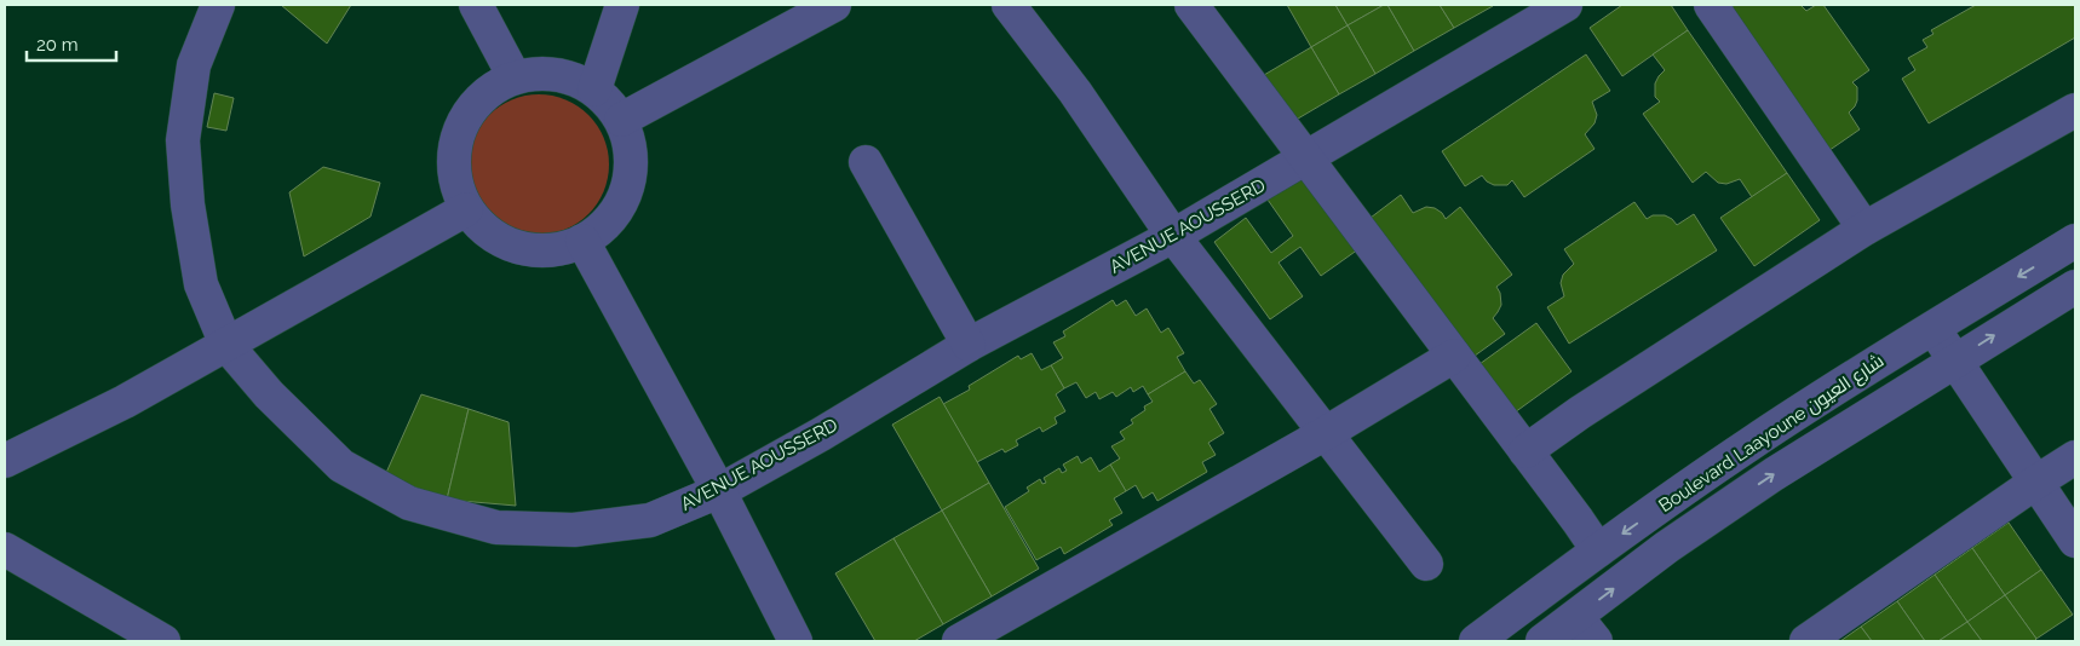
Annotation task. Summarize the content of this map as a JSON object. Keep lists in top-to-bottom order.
{
  "streets": {
    "street": ["AVENUE AOUSSERD", "Boulevard Laayoune شارع العيون"]
  },
  "scale_bar": "20 m"
}
